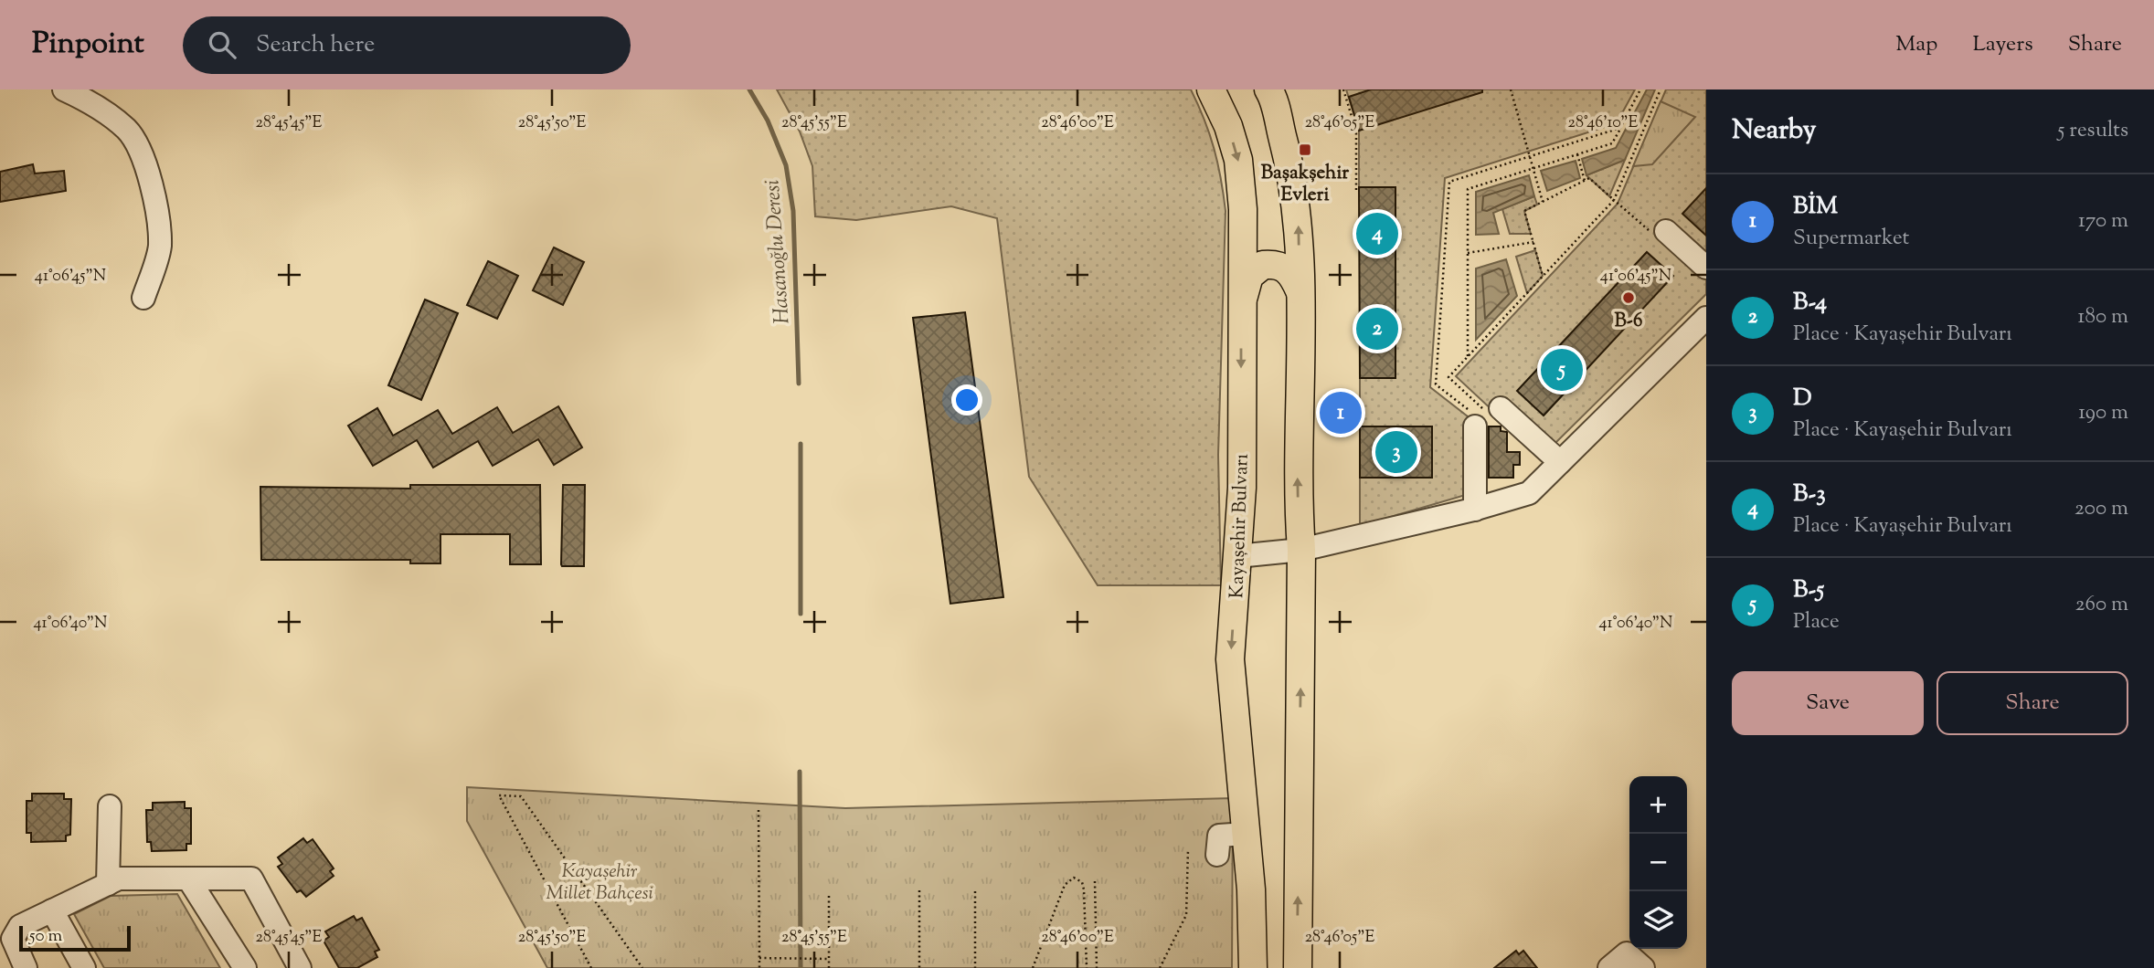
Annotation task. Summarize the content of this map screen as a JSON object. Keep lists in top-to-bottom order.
{
  "streets": {
    "main road": ["Kayaşehir Bulvarı"]
  },
  "water": ["Hasanoğlu Deresi"],
  "parks": ["Kayaşehir Millet Bahçesi"],
  "places": {
    "transit": ["Başakşehir Evleri"],
    "other": ["B-6"]
  },
  "scale_bar": "50 m",
  "page": {
    "header": "Pinpoint",
    "search": "Search here",
    "nav": ["Map", "Layers", "Share"],
    "heading": ["Nearby", "5 results"],
    "list": [
      {
        "mark": "1",
        "name": "BİM",
        "note": "Supermarket",
        "value": "170 m"
      },
      {
        "mark": "2",
        "name": "B-4",
        "note": "Place · Kayaşehir Bulvarı",
        "value": "180 m"
      },
      {
        "mark": "3",
        "name": "D",
        "note": "Place · Kayaşehir Bulvarı",
        "value": "190 m"
      },
      {
        "mark": "4",
        "name": "B-3",
        "note": "Place · Kayaşehir Bulvarı",
        "value": "200 m"
      },
      {
        "mark": "5",
        "name": "B-5",
        "note": "Place",
        "value": "260 m"
      }
    ],
    "pins": [
      "4",
      "2",
      "5",
      "1",
      "3"
    ],
    "buttons": ["Save", "Share"],
    "map_buttons": ["+", "−"],
    "scale": "50 m"
  },
  "coordinates": [
    "28°45'45\"E",
    "28°45'50\"E",
    "28°45'55\"E",
    "28°46'00\"E",
    "28°46'05\"E",
    "28°46'10\"E",
    "41°06'45\"N",
    "41°06'40\"N"
  ]
}
